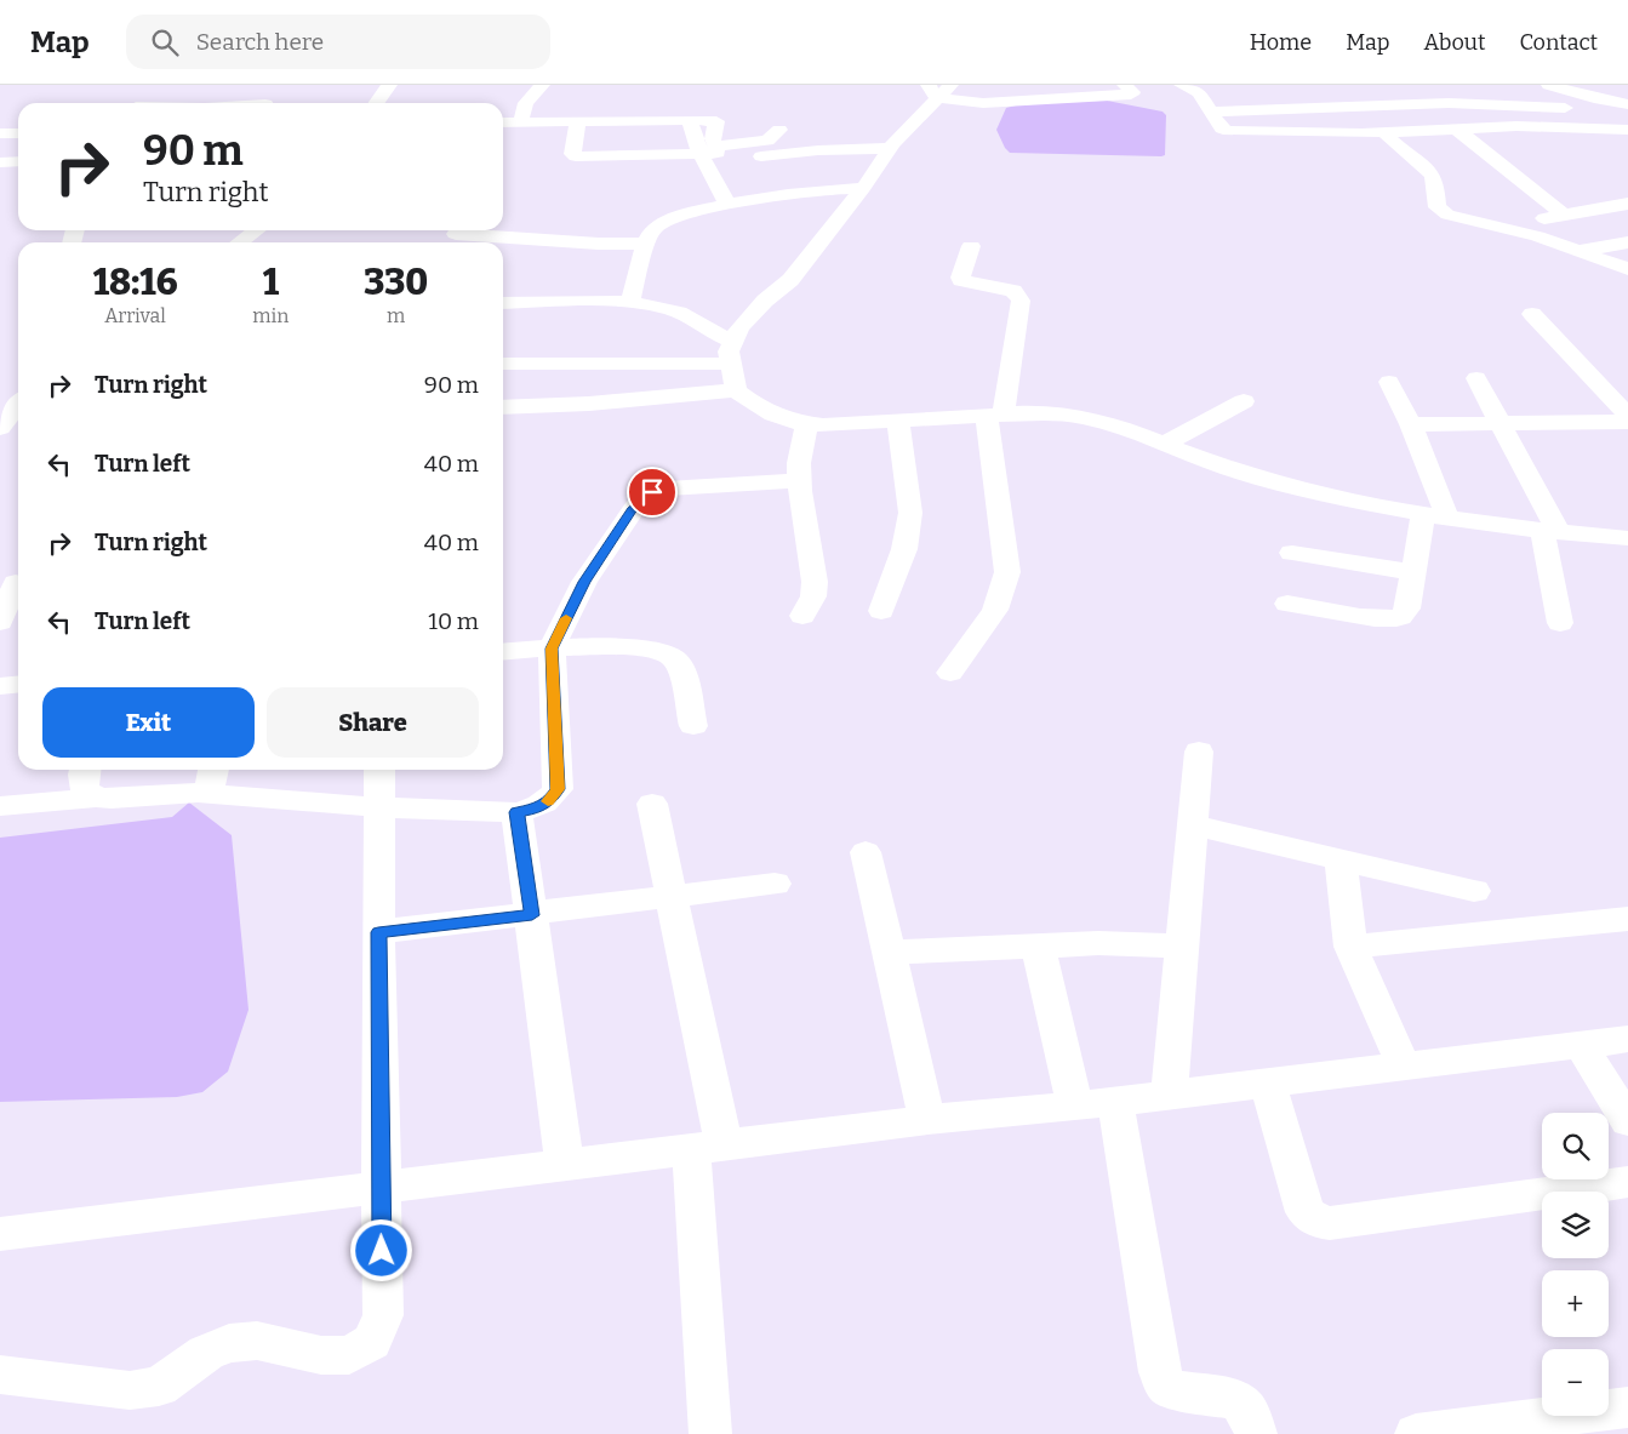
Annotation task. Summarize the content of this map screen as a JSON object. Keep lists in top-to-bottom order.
{
  "page": {
    "header": "Map",
    "search": "Search here",
    "nav": [
      "Home",
      "Map",
      "About",
      "Contact"
    ],
    "turn": ["90 m", "Turn right"],
    "eta": [
      "18:16",
      "Arrival",
      "1",
      "min",
      "330",
      "m"
    ],
    "list": [
      {
        "name": "Turn right",
        "value": "90 m"
      },
      {
        "name": "Turn left",
        "value": "40 m"
      },
      {
        "name": "Turn right",
        "value": "40 m"
      },
      {
        "name": "Turn left",
        "value": "10 m"
      }
    ],
    "buttons": ["Exit", "Share"],
    "map_buttons": ["+", "−"]
  }
}
